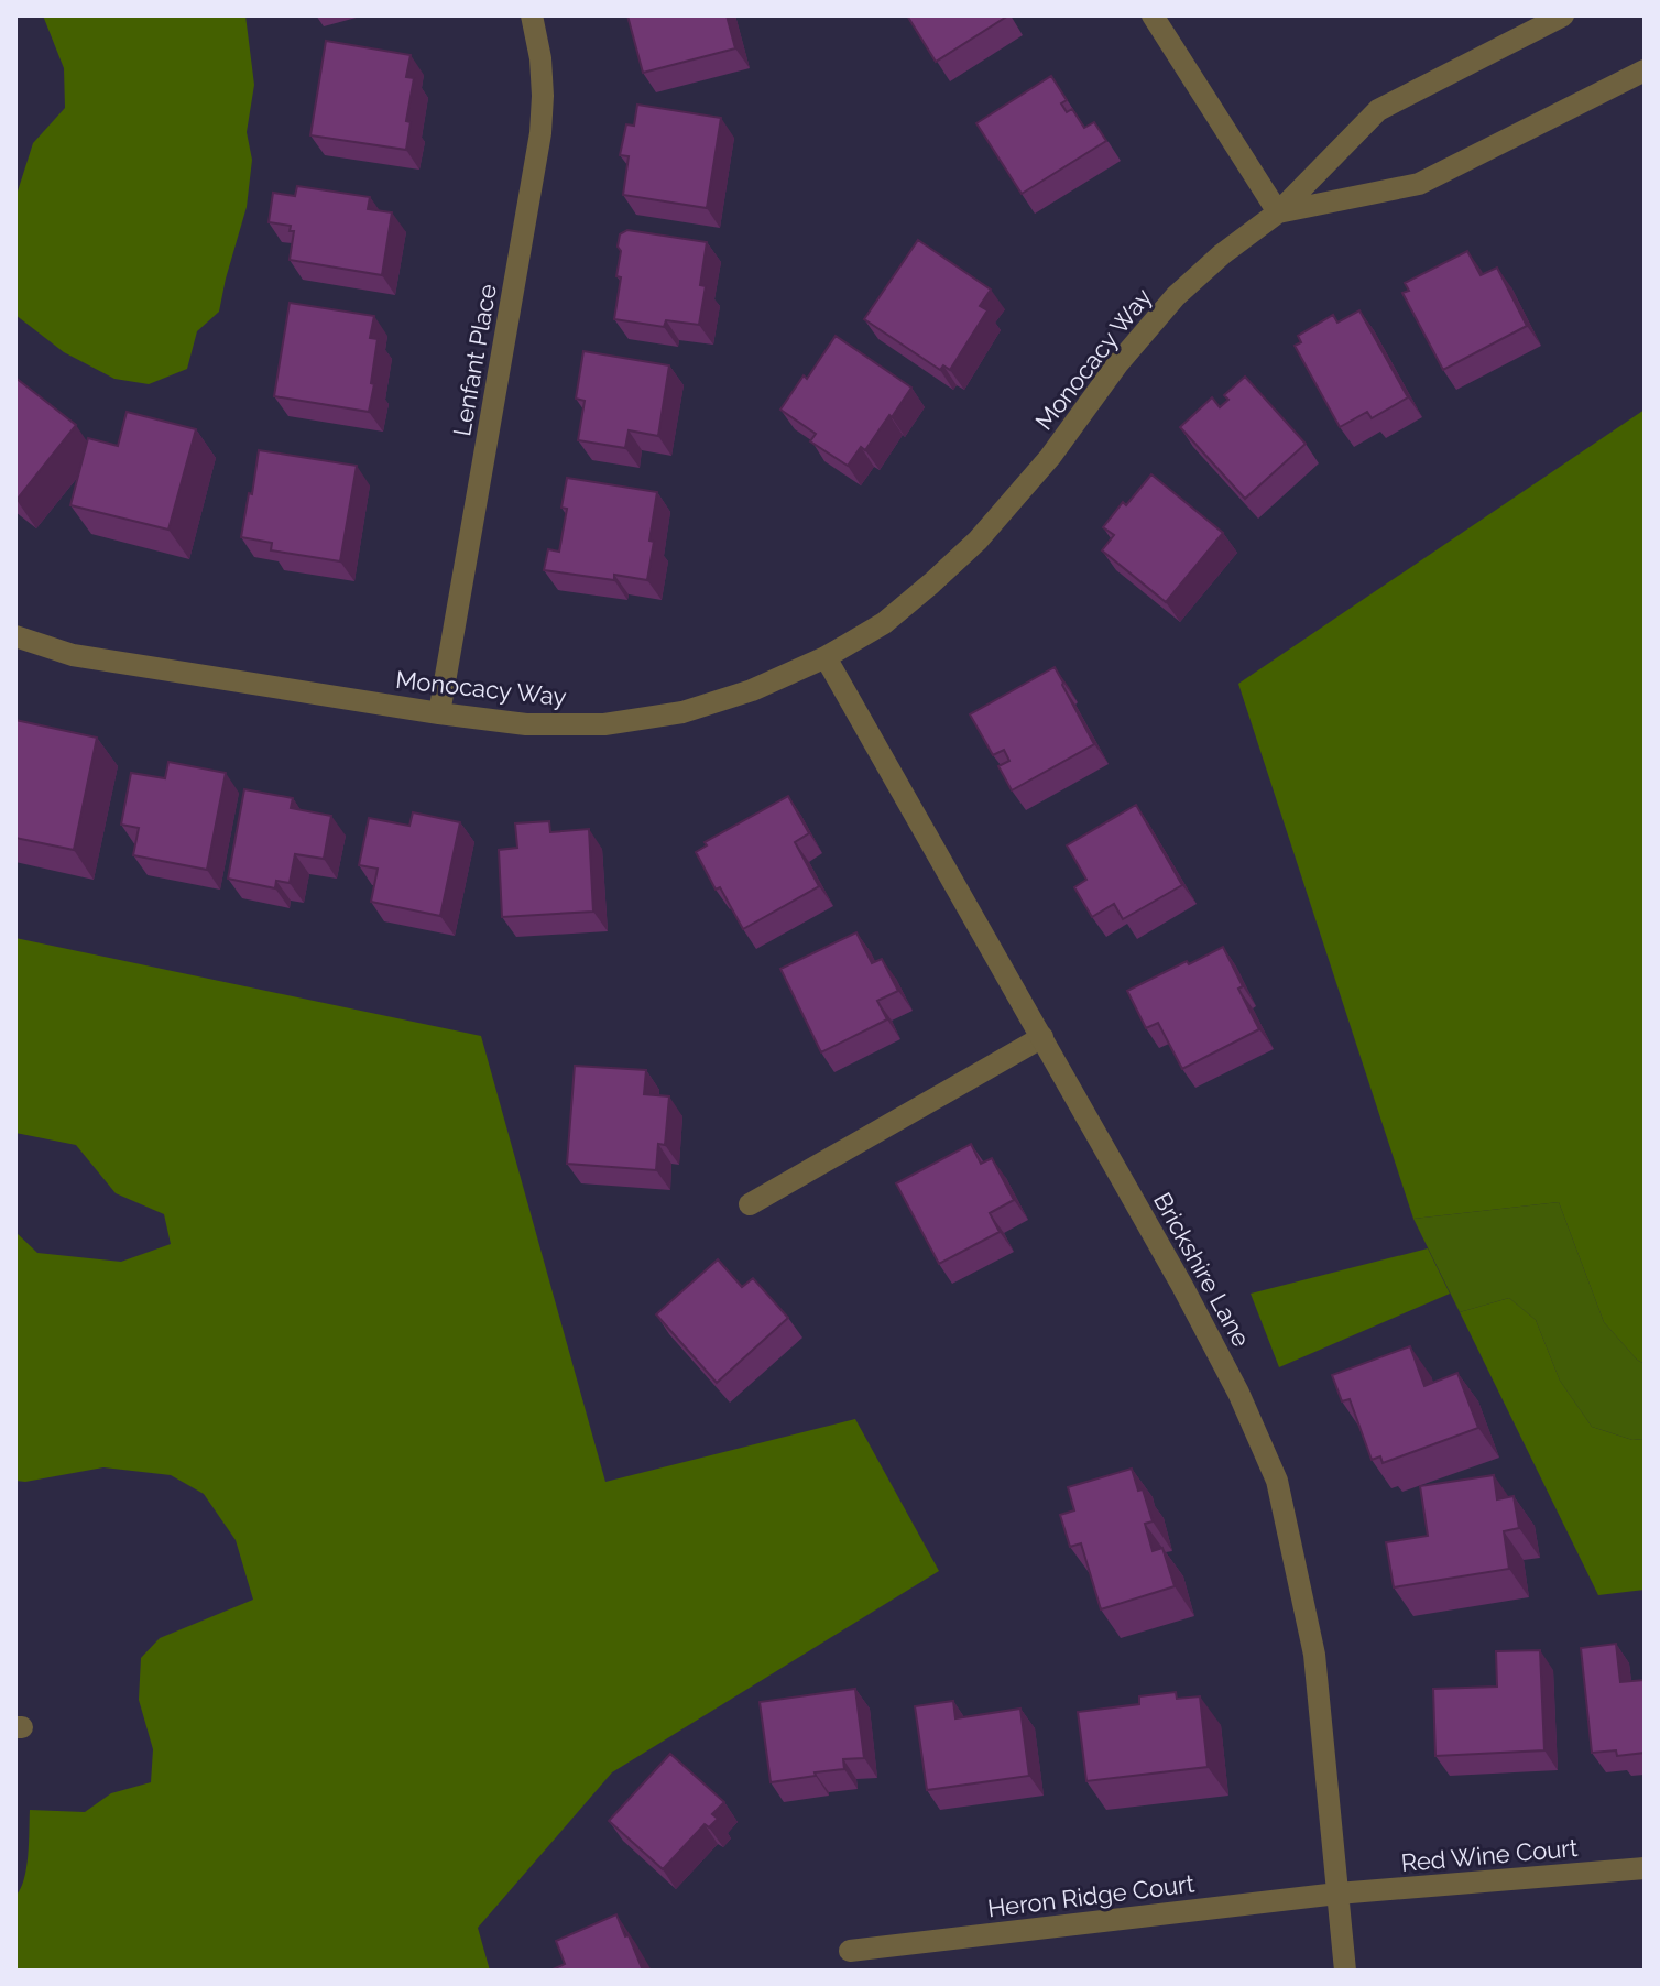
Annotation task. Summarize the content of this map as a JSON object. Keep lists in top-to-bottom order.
{
  "streets": {
    "street": [
      "Monocacy Way",
      "Lenfant Place",
      "Brickshire Lane",
      "Red Wine Court",
      "Heron Ridge Court"
    ]
  },
  "crossings": [
    ["Monocacy Way", "Lenfant Place"],
    ["Monocacy Way", "Brickshire Lane"],
    ["Brickshire Lane", "Red Wine Court"],
    ["Brickshire Lane", "Heron Ridge Court"],
    ["Red Wine Court", "Heron Ridge Court"]
  ]
}
